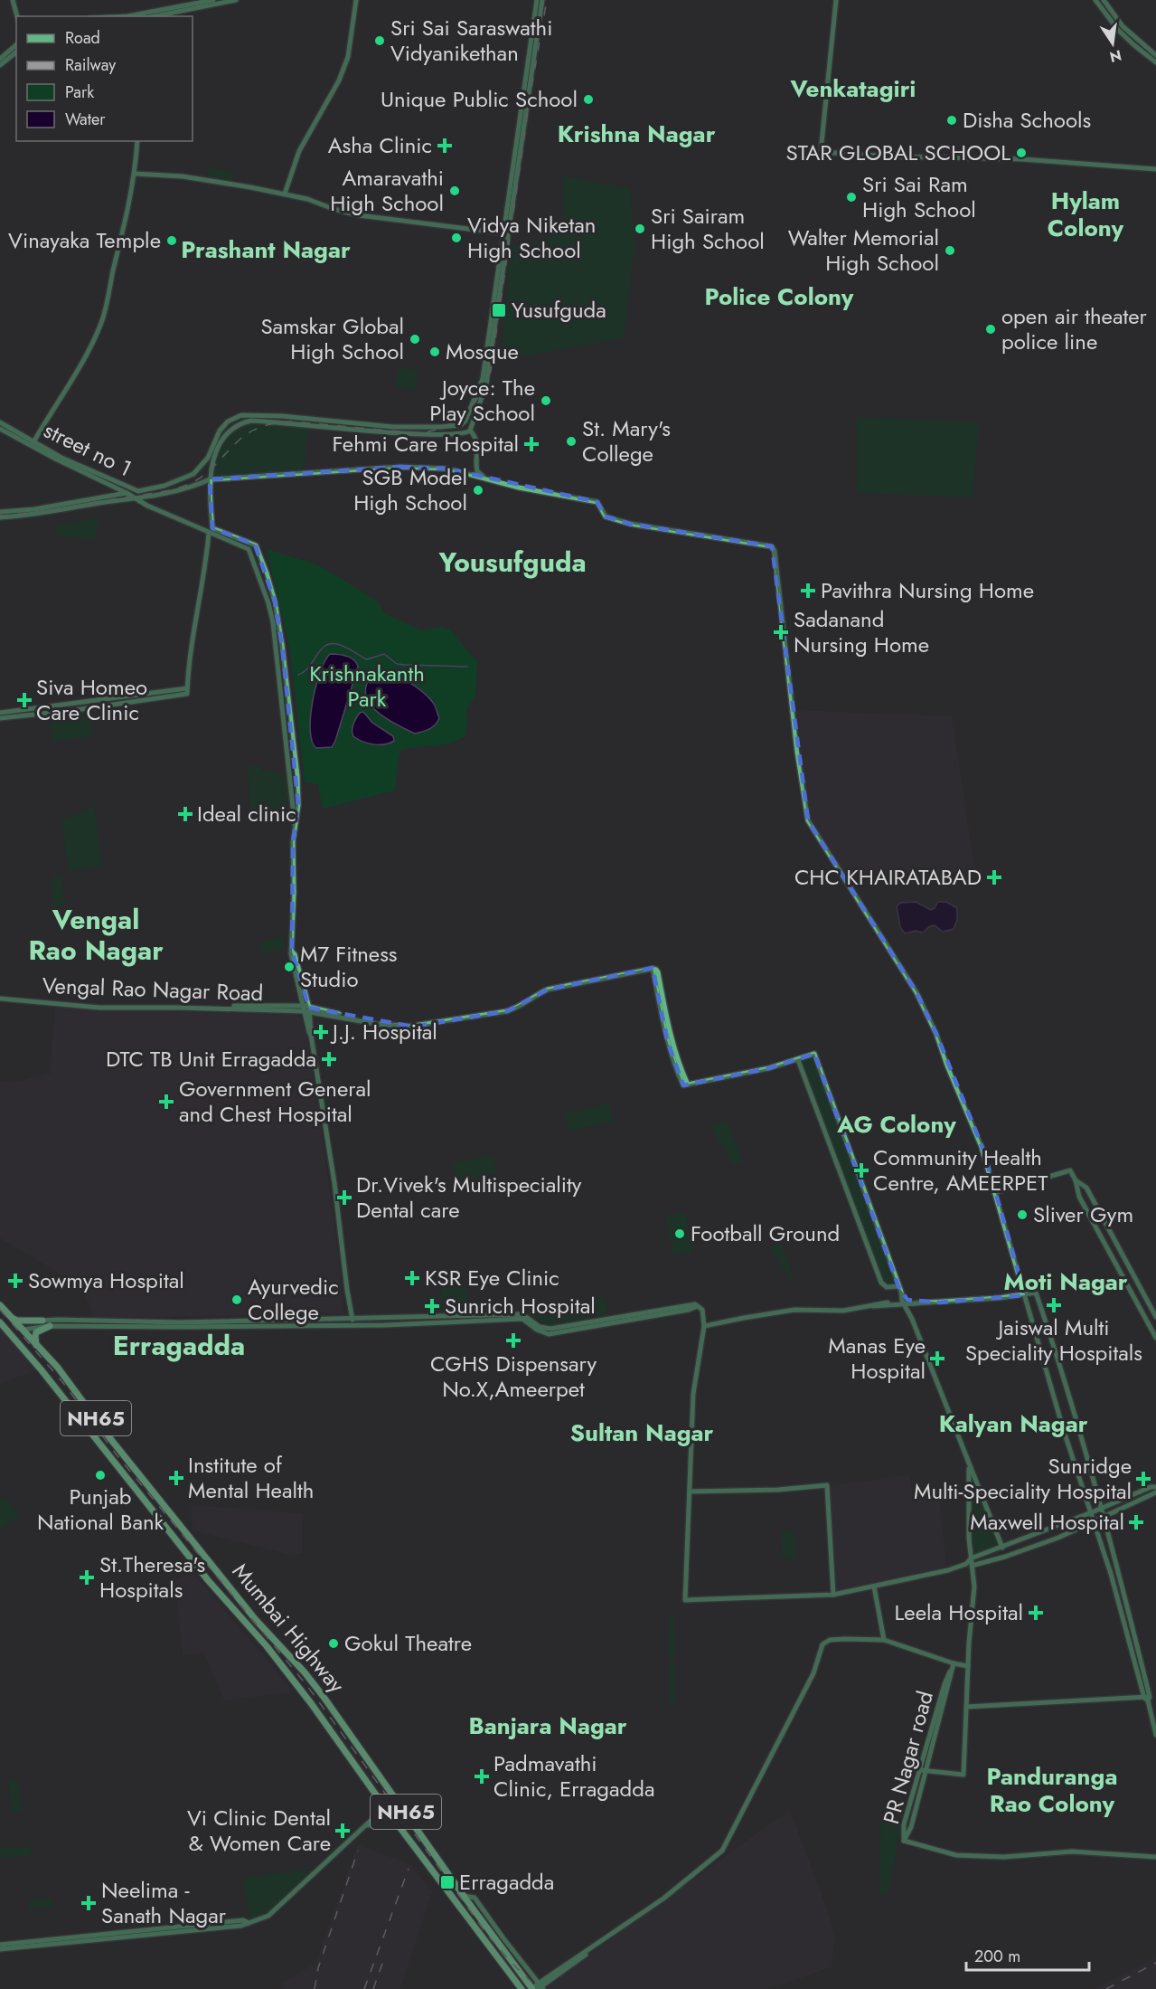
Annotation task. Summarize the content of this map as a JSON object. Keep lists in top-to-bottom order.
{
  "streets": {
    "highway": ["NH65", "Mumbai Highway"],
    "main road": ["street no 1", "Vengal Rao Nagar Road", "PR Nagar road"]
  },
  "crossings": [
    ["NH65", "Mumbai Highway"]
  ],
  "districts": [
    "Venkatagiri",
    "Krishna Nagar",
    "Hylam Colony",
    "Prashant Nagar",
    "Police Colony",
    "Yousufguda",
    "Vengal Rao Nagar",
    "AG Colony",
    "Moti Nagar",
    "Erragadda",
    "Kalyan Nagar",
    "Sultan Nagar",
    "Banjara Nagar",
    "Panduranga Rao Colony"
  ],
  "parks": ["Krishnakanth Park"],
  "places": {
    "other": [
      "Sri Sai Saraswathi Vidyanikethan",
      "Unique Public School",
      "Disha Schools",
      "STAR GLOBAL SCHOOL",
      "Amaravathi High School",
      "Sri Sai Ram High School",
      "Sri Sairam High School",
      "Vidya Niketan High School",
      "Vinayaka Temple",
      "Walter Memorial High School",
      "open air theater police line",
      "Samskar Global High School",
      "Mosque",
      "Joyce: The Play School",
      "St. Mary's College",
      "SGB Model High School",
      "M7 Fitness Studio",
      "Sliver Gym",
      "Football Ground",
      "Ayurvedic College",
      "Punjab National Bank",
      "Gokul Theatre"
    ],
    "health": [
      "Asha Clinic",
      "Fehmi Care Hospital",
      "Pavithra Nursing Home",
      "Sadanand Nursing Home",
      "Siva Homeo Care Clinic",
      "Ideal clinic",
      "CHC KHAIRATABAD",
      "J.J. Hospital",
      "DTC TB Unit Erragadda",
      "Government General and Chest Hospital",
      "Community Health Centre, AMEERPET",
      "Dr.Vivek's Multispeciality Dental care",
      "KSR Eye Clinic",
      "Sowmya Hospital",
      "Jaiswal Multi Speciality Hospitals",
      "Sunrich Hospital",
      "CGHS Dispensary No.X,Ameerpet",
      "Manas Eye Hospital",
      "Institute of Mental Health",
      "Sunridge Multi-Speciality Hospital",
      "Maxwell Hospital",
      "St.Theresa's Hospitals",
      "Leela Hospital",
      "Padmavathi Clinic, Erragadda",
      "Vi Clinic Dental & Women Care",
      "Neelima - Sanath Nagar"
    ],
    "transit": ["Yusufguda", "Erragadda"]
  },
  "legend": [
    "Road",
    "Railway",
    "Park",
    "Water"
  ],
  "scale_bar": "200 m",
  "north": "bottom"
}
